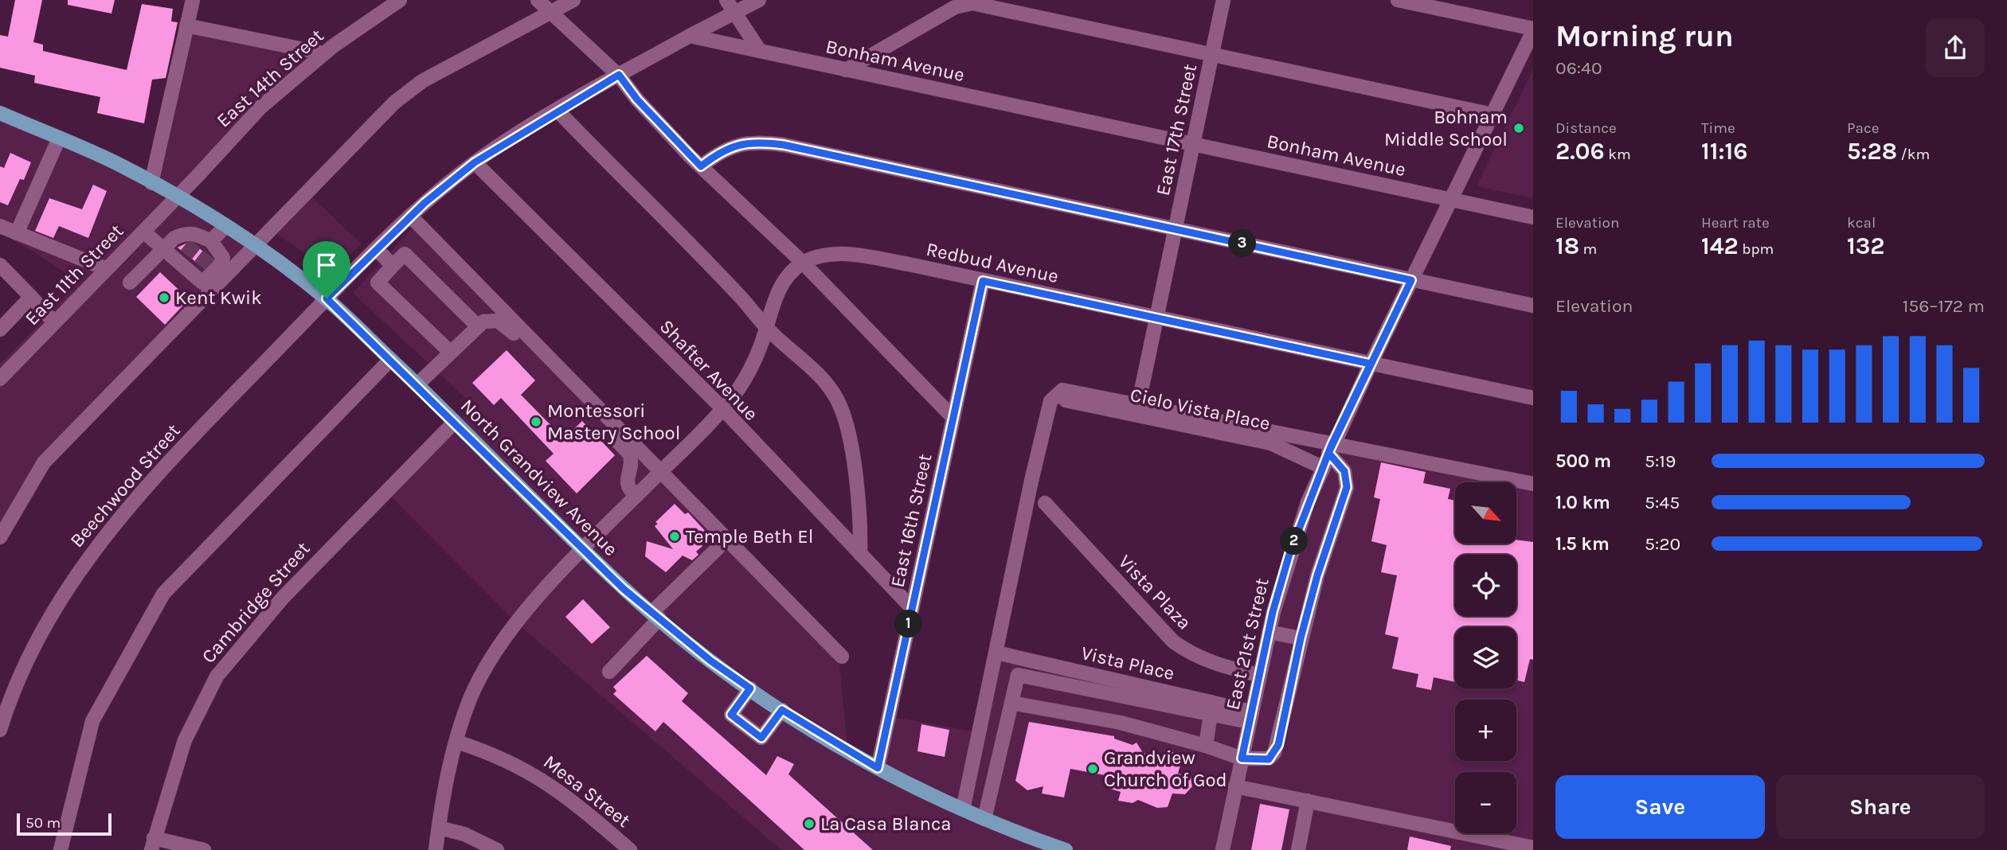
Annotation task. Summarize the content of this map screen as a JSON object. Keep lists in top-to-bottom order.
{
  "streets": {
    "main road": ["North Grandview Avenue"],
    "street": [
      "Bonham Avenue",
      "East 14th Street",
      "East 17th Street",
      "Redbud Avenue",
      "East 11th Street",
      "Shafter Avenue",
      "Cielo Vista Place",
      "Beechwood Street",
      "East 16th Street",
      "Vista Plaza",
      "Cambridge Street",
      "East 21st Street",
      "Vista Place",
      "Mesa Street"
    ]
  },
  "crossings": [
    ["Bonham Avenue", "East 17th Street"],
    ["Bonham Avenue", "East 21st Street"],
    ["East 14th Street", "East 11th Street"],
    ["East 14th Street", "North Grandview Avenue"],
    ["East 17th Street", "Redbud Avenue"],
    ["Redbud Avenue", "Shafter Avenue"],
    ["Redbud Avenue", "North Grandview Avenue"],
    ["Redbud Avenue", "East 16th Street"],
    ["Redbud Avenue", "East 21st Street"],
    ["Redbud Avenue", "Mesa Street"],
    ["East 11th Street", "North Grandview Avenue"],
    ["Shafter Avenue", "East 16th Street"],
    ["Cielo Vista Place", "East 21st Street"],
    ["North Grandview Avenue", "Beechwood Street"],
    ["North Grandview Avenue", "East 16th Street"],
    ["North Grandview Avenue", "Cambridge Street"],
    ["Vista Plaza", "East 21st Street"],
    ["East 21st Street", "Vista Place"]
  ],
  "places": [
    "Bohnam Middle School",
    "Kent Kwik",
    "Montessori Mastery School",
    "Temple Beth El",
    "Grandview Church of God",
    "La Casa Blanca"
  ],
  "scale_bar": "50 m",
  "north": "bottom right",
  "page": {
    "heading": ["Morning run", "06:40"],
    "stats": [
      ["Distance", "2.06 km"],
      ["Time", "11:16"],
      ["Pace", "5:28 /km"],
      ["Elevation", "18 m"],
      ["Heart rate", "142 bpm"],
      ["kcal", "132"]
    ],
    "pins": ["3", "2", "1"],
    "chart": ["Elevation", "156–172 m"],
    "list": [
      {
        "name": "500 m",
        "note": "5:19"
      },
      {
        "name": "1.0 km",
        "note": "5:45"
      },
      {
        "name": "1.5 km",
        "note": "5:20"
      }
    ],
    "map_buttons": ["+", "−"],
    "buttons": ["Save", "Share"],
    "scale": "50 m"
  }
}
